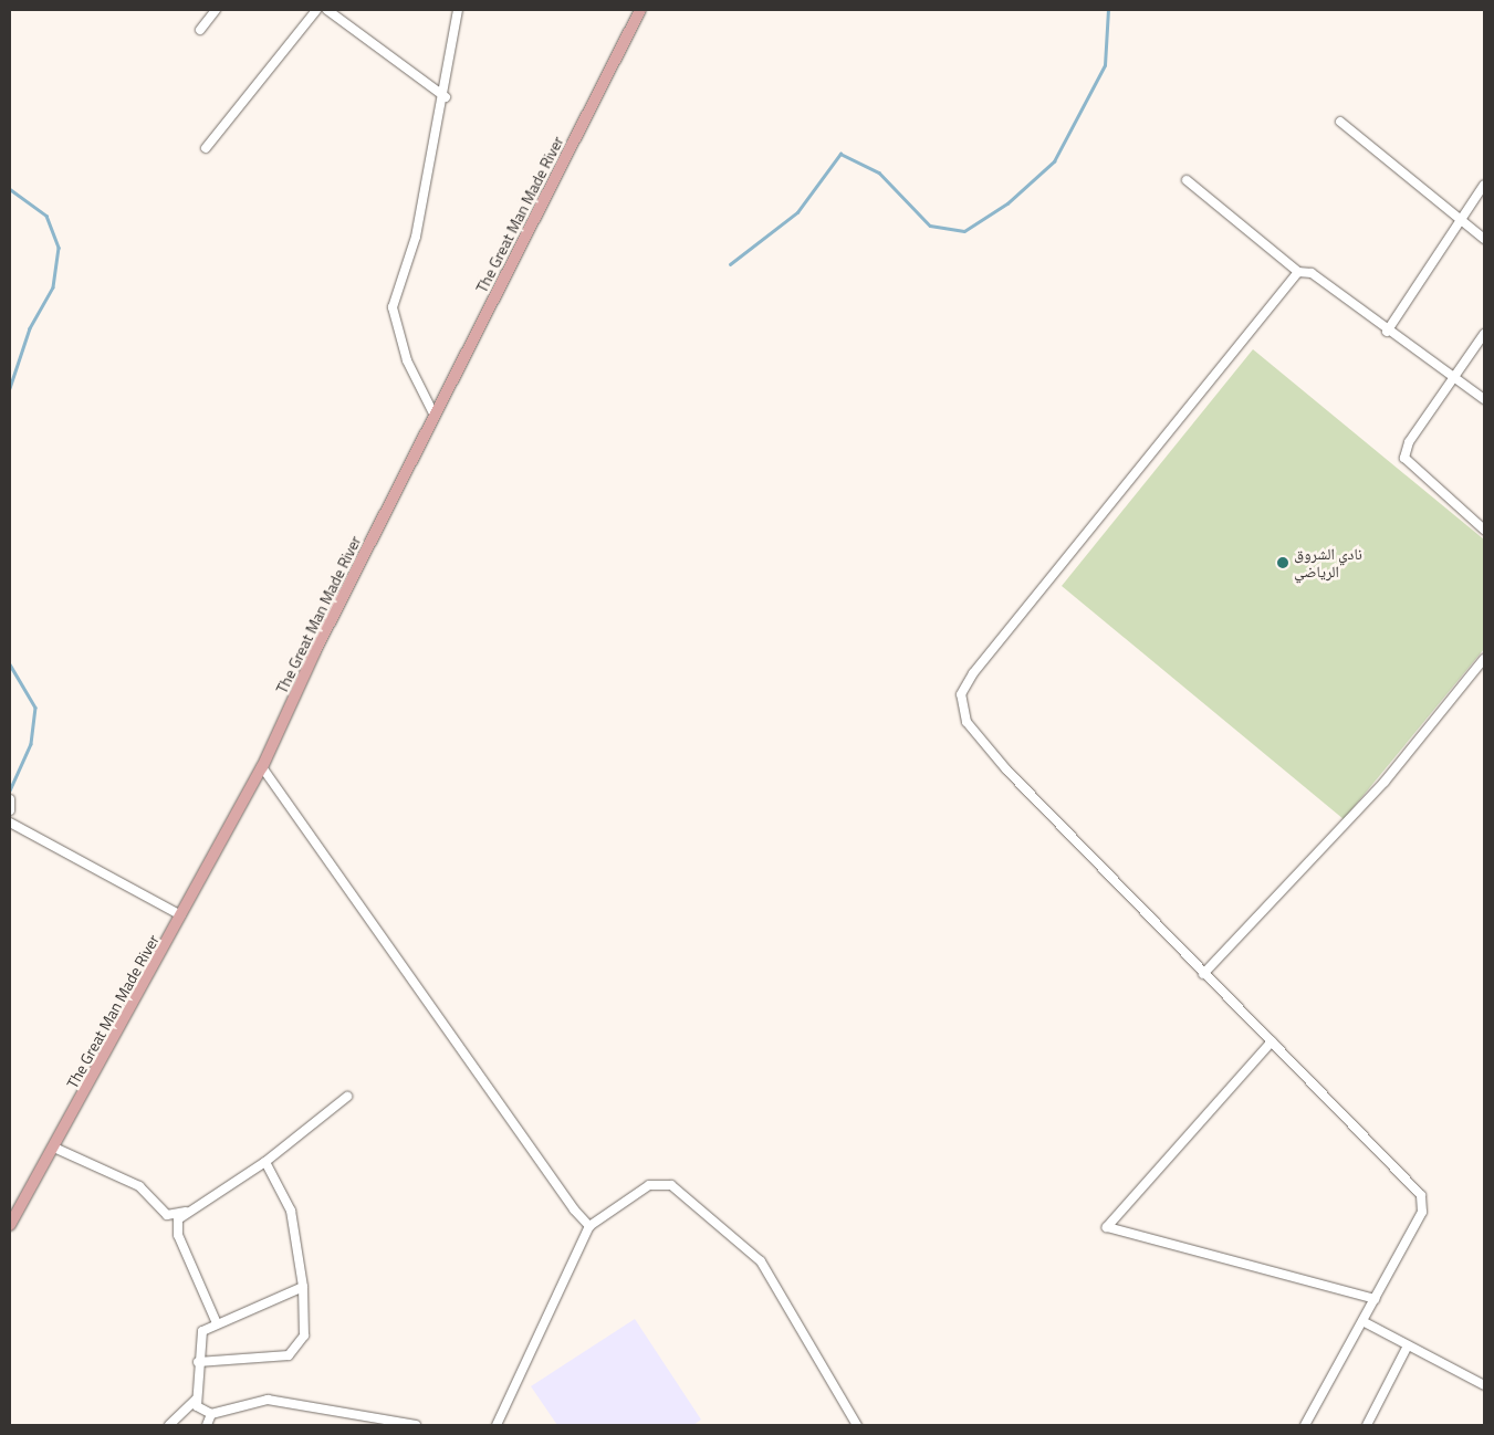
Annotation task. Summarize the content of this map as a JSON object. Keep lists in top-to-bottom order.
{
  "streets": {
    "main road": ["The Great Man Made River"]
  },
  "places": ["نادي الشروق الرياضي"]
}
